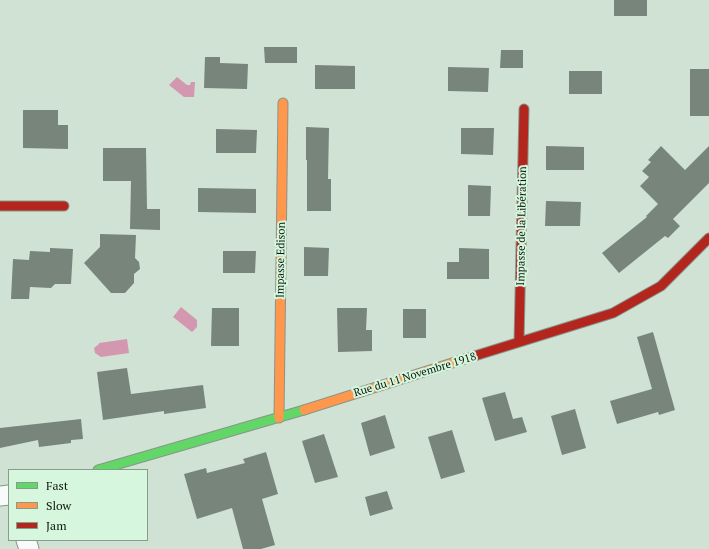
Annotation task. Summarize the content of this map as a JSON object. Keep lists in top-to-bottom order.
{
  "streets": {
    "street": ["Impasse de la Libération", "Impasse Edison", "Rue du 11 Novembre 1918"]
  },
  "crossings": [
    ["Impasse de la Libération", "Rue du 11 Novembre 1918"],
    ["Impasse Edison", "Rue du 11 Novembre 1918"]
  ],
  "legend": ["Fast", "Slow", "Jam"]
}
